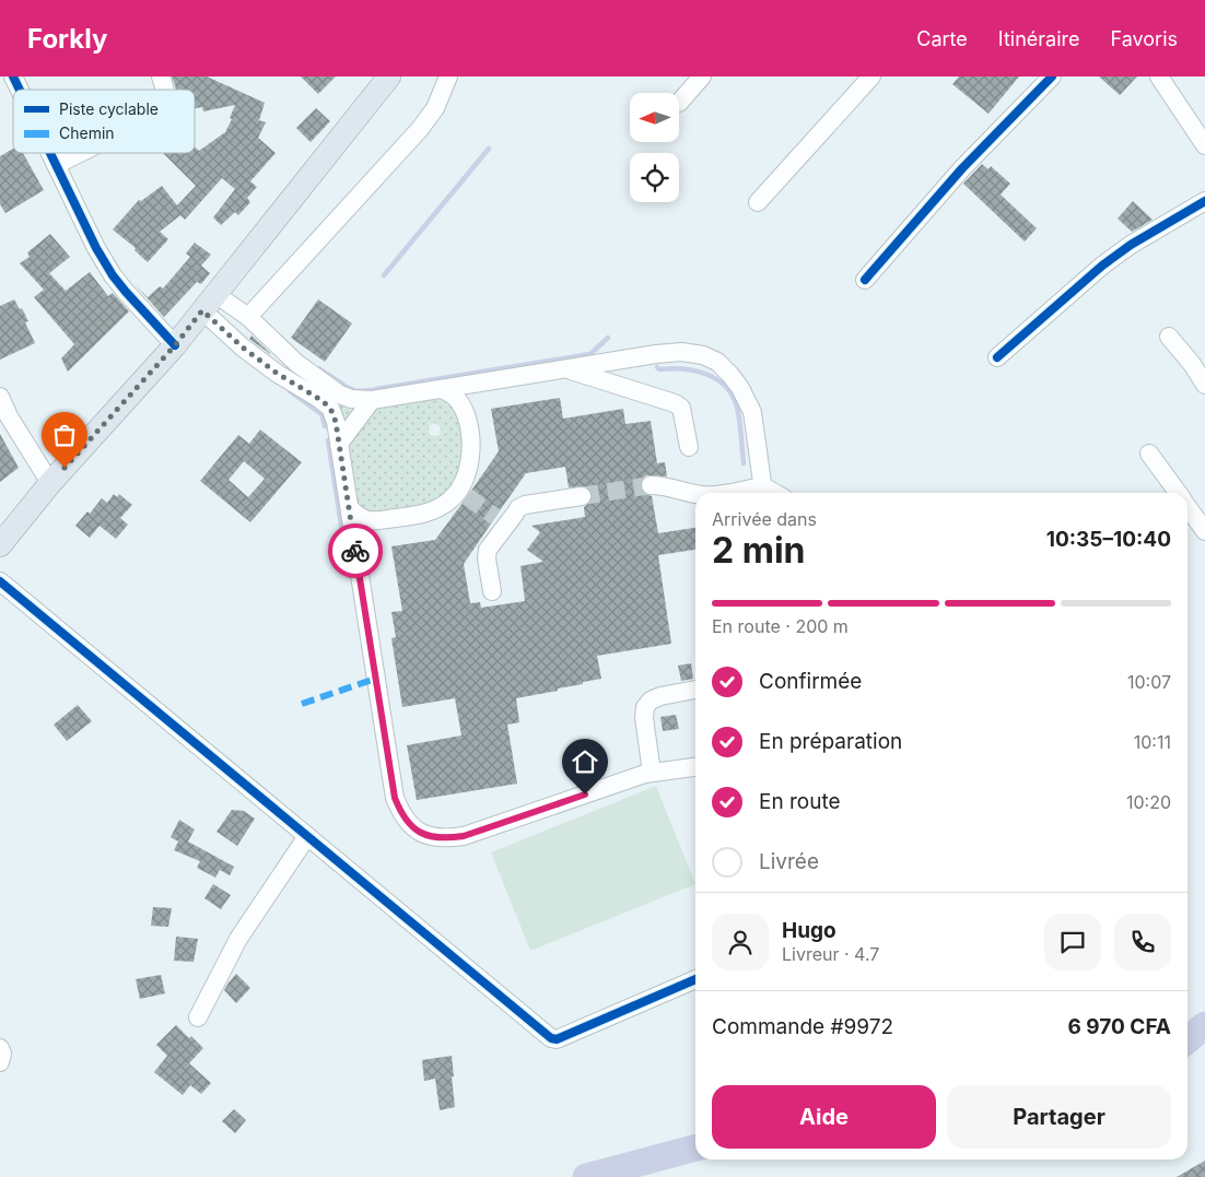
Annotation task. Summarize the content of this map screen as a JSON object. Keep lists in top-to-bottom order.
{
  "legend": ["Piste cyclable", "Chemin"],
  "north": "left",
  "page": {
    "header": "Forkly",
    "nav": ["Carte", "Itinéraire", "Favoris"],
    "heading": ["2 min", "Arrivée dans", "10:35–10:40"],
    "panel": [
      "Hugo",
      "Livreur · 4.7",
      "Commande #9972",
      "6 970 CFA"
    ],
    "bar": "En route · 200 m",
    "list": [
      ["Confirmée", "10:07"],
      ["En préparation", "10:11"],
      ["En route", "10:20"],
      "Livrée"
    ],
    "buttons": ["Aide", "Partager"]
  }
}
